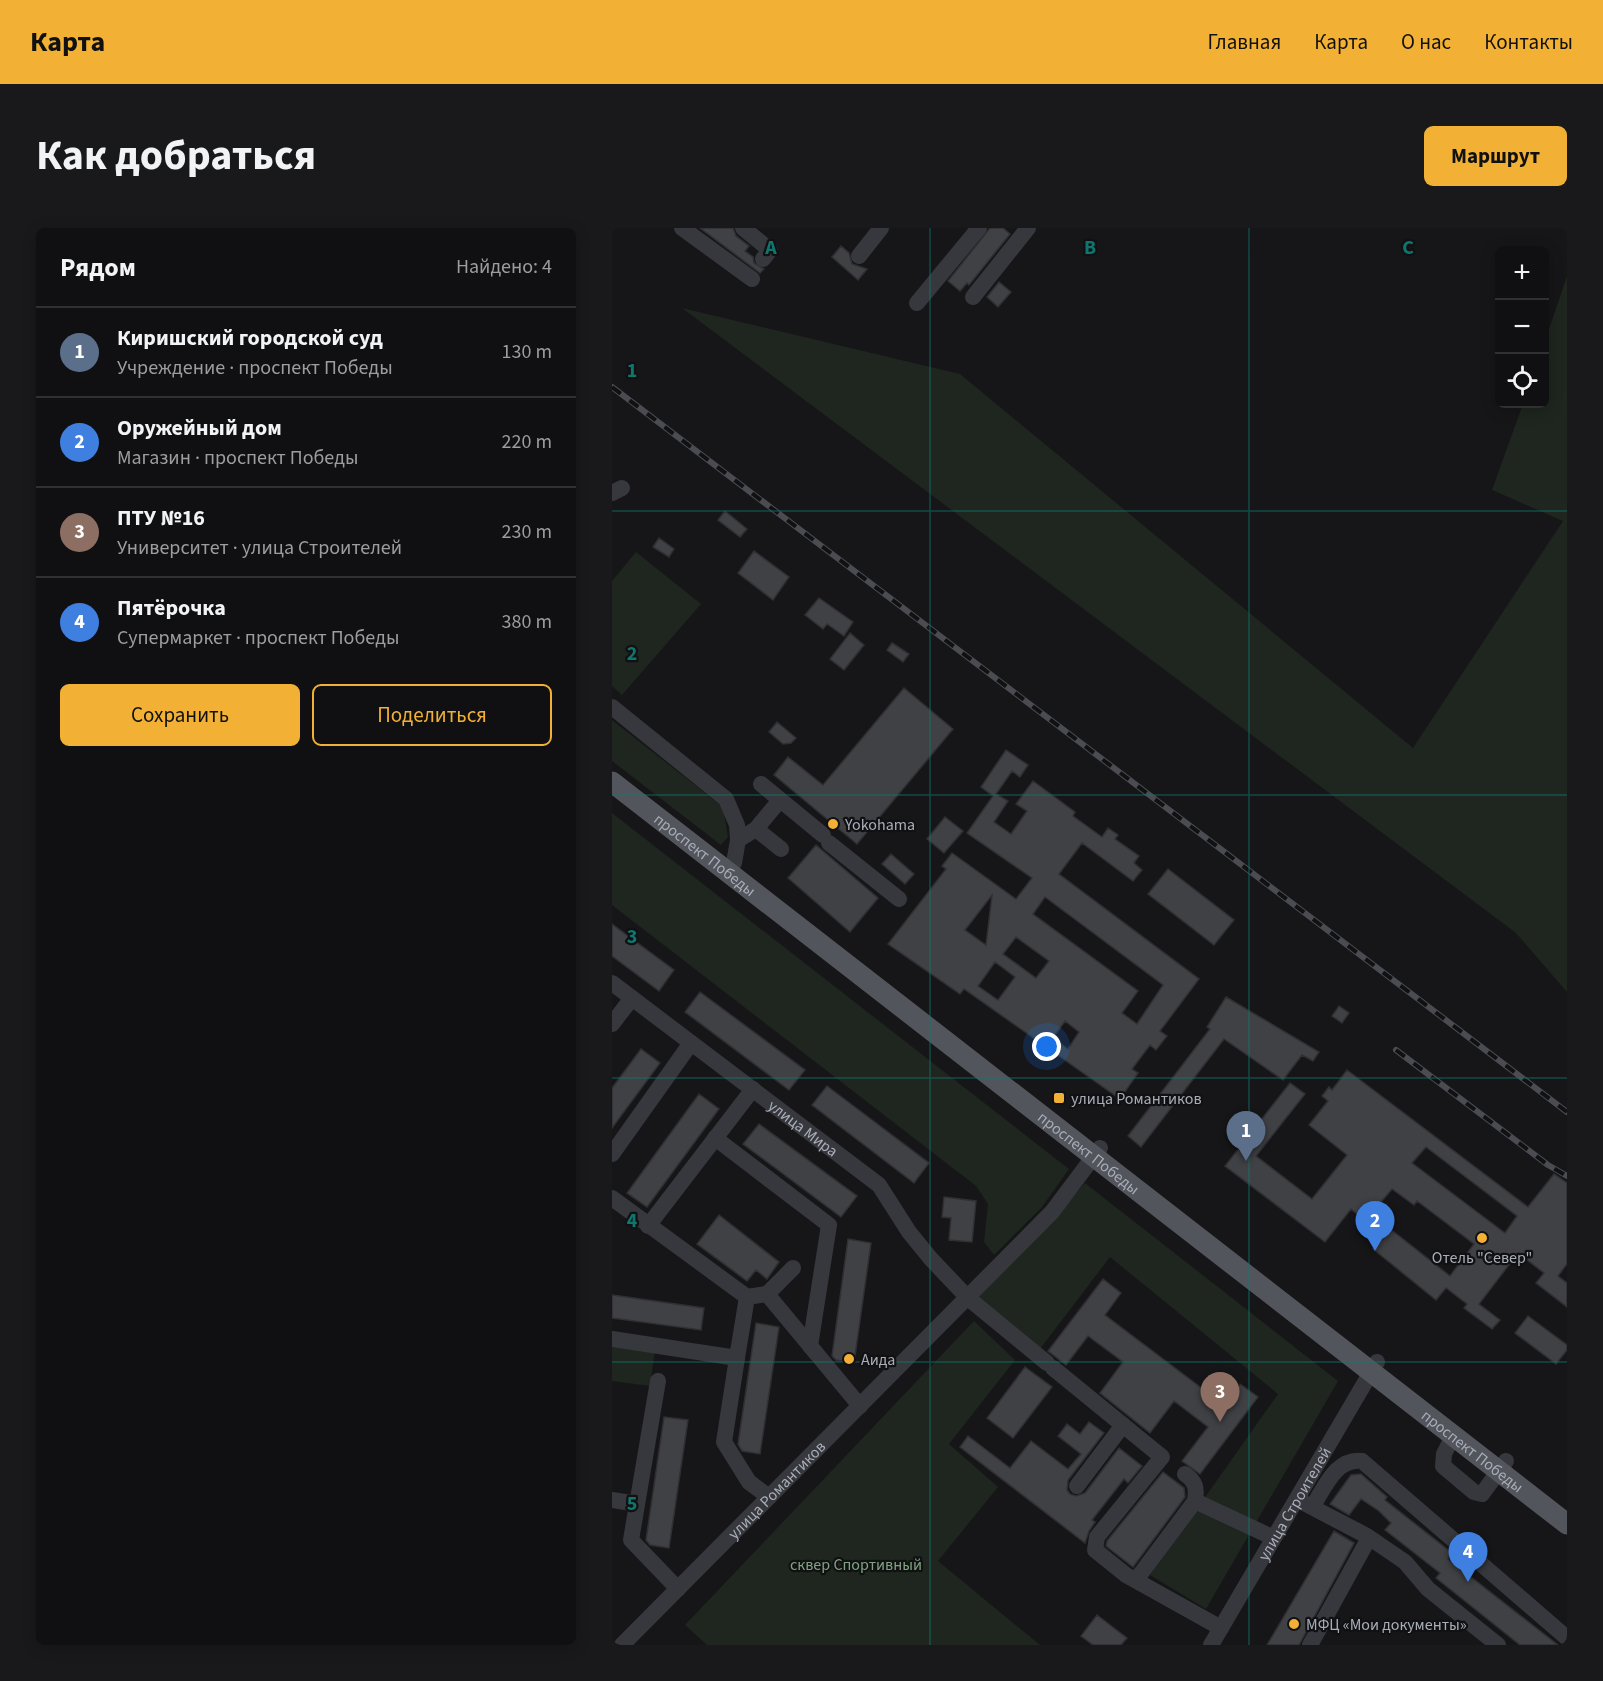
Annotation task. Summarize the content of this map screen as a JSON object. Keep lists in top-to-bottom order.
{
  "streets": {
    "main road": ["проспект Победы"],
    "street": ["улица Мира", "улица Романтиков", "улица Строителей"]
  },
  "crossings": [
    ["проспект Победы", "улица Романтиков"],
    ["проспект Победы", "улица Строителей"],
    ["улица Мира", "улица Романтиков"]
  ],
  "parks": ["сквер Спортивный"],
  "places": {
    "other": [
      "Yokohama",
      "Отель \"Север\"",
      "Аида",
      "МФЦ «Мои документы»"
    ],
    "transit": ["улица Романтиков"]
  },
  "page": {
    "header": "Карта",
    "nav": [
      "Главная",
      "Карта",
      "О нас",
      "Контакты"
    ],
    "title": "Как добраться",
    "buttons": [
      "Маршрут",
      ["Сохранить", "Поделиться"]
    ],
    "heading": ["Рядом", "Найдено: 4"],
    "map_buttons": ["+", "−"],
    "list": [
      {
        "mark": "1",
        "name": "Киришский городской суд",
        "note": "Учреждение · проспект Победы",
        "value": "130 m"
      },
      {
        "mark": "2",
        "name": "Оружейный дом",
        "note": "Магазин · проспект Победы",
        "value": "220 m"
      },
      {
        "mark": "3",
        "name": "ПТУ №16",
        "note": "Университет · улица Строителей",
        "value": "230 m"
      },
      {
        "mark": "4",
        "name": "Пятёрочка",
        "note": "Супермаркет · проспект Победы",
        "value": "380 m"
      }
    ],
    "pins": [
      "1",
      "2",
      "3",
      "4"
    ]
  },
  "grid": {
    "columns": ["A", "B", "C"],
    "rows": [
      "1",
      "2",
      "3",
      "4",
      "5"
    ]
  }
}
